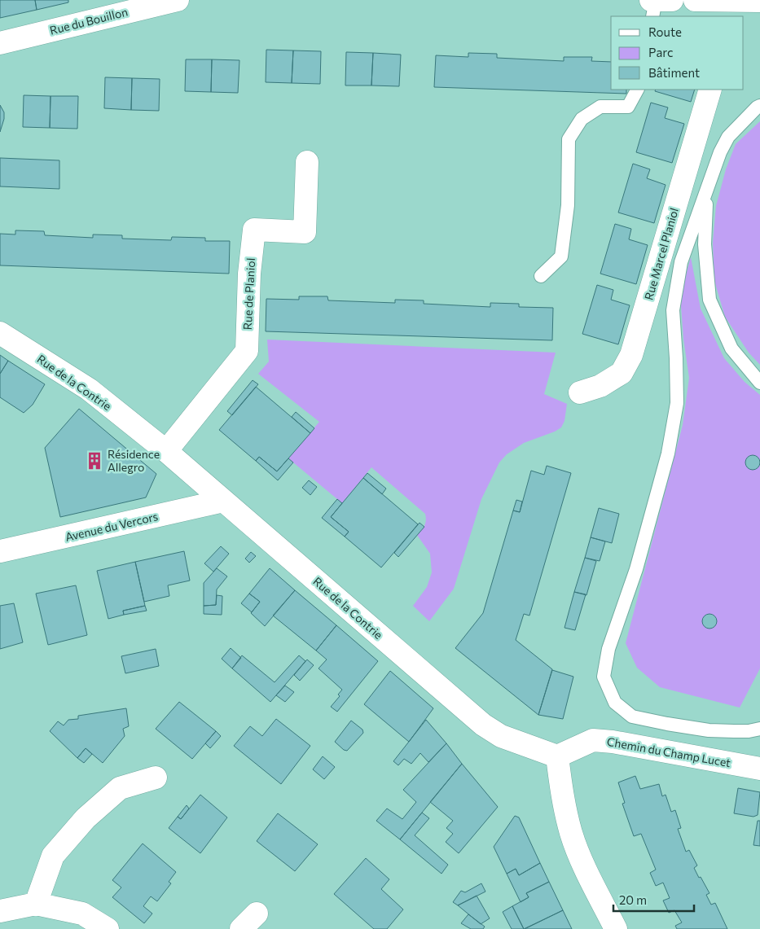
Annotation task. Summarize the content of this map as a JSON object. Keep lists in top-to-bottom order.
{
  "streets": {
    "street": [
      "Rue du Bouillon",
      "Rue Marcel Planiol",
      "Rue de Planiol",
      "Rue de la Contrie",
      "Avenue du Vercors",
      "Chemin du Champ Lucet"
    ]
  },
  "crossings": [
    ["Rue de Planiol", "Rue de la Contrie"],
    ["Rue de la Contrie", "Avenue du Vercors"],
    ["Rue de la Contrie", "Chemin du Champ Lucet"]
  ],
  "places": {
    "building": ["Résidence Allegro"]
  },
  "legend": ["Route", "Parc", "Bâtiment"],
  "scale_bar": "20 m"
}
